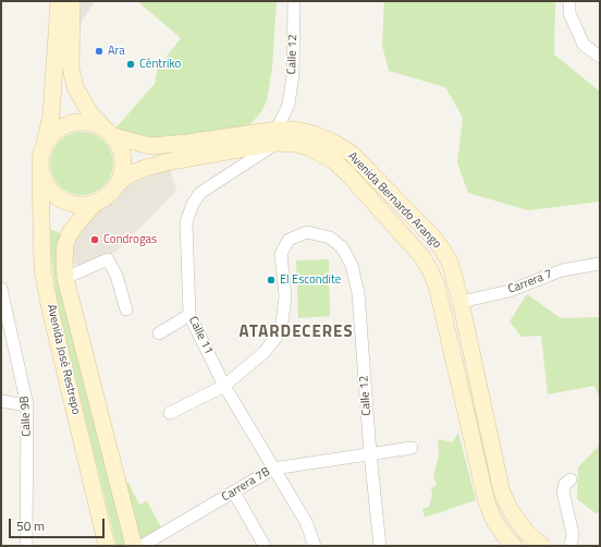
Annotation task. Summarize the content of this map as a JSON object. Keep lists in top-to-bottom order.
{
  "streets": {
    "main road": ["Avenida Bernardo Arango", "Avenida José Restrepo"],
    "street": [
      "Calle 12",
      "Carrera 7",
      "Calle 11",
      "Calle 9B",
      "Carrera 7B"
    ]
  },
  "crossings": [
    ["Calle 12", "Avenida Bernardo Arango"],
    ["Calle 12", "Calle 11"],
    ["Calle 12", "Carrera 7B"],
    ["Avenida Bernardo Arango", "Carrera 7"],
    ["Avenida Bernardo Arango", "Calle 11"],
    ["Avenida Bernardo Arango", "Avenida José Restrepo"],
    ["Calle 11", "Carrera 7B"]
  ],
  "districts": ["ATARDECERES"],
  "places": [
    "Ara",
    "Céntriko",
    "Condrogas",
    "El Escondite"
  ],
  "scale_bar": "50 m"
}
